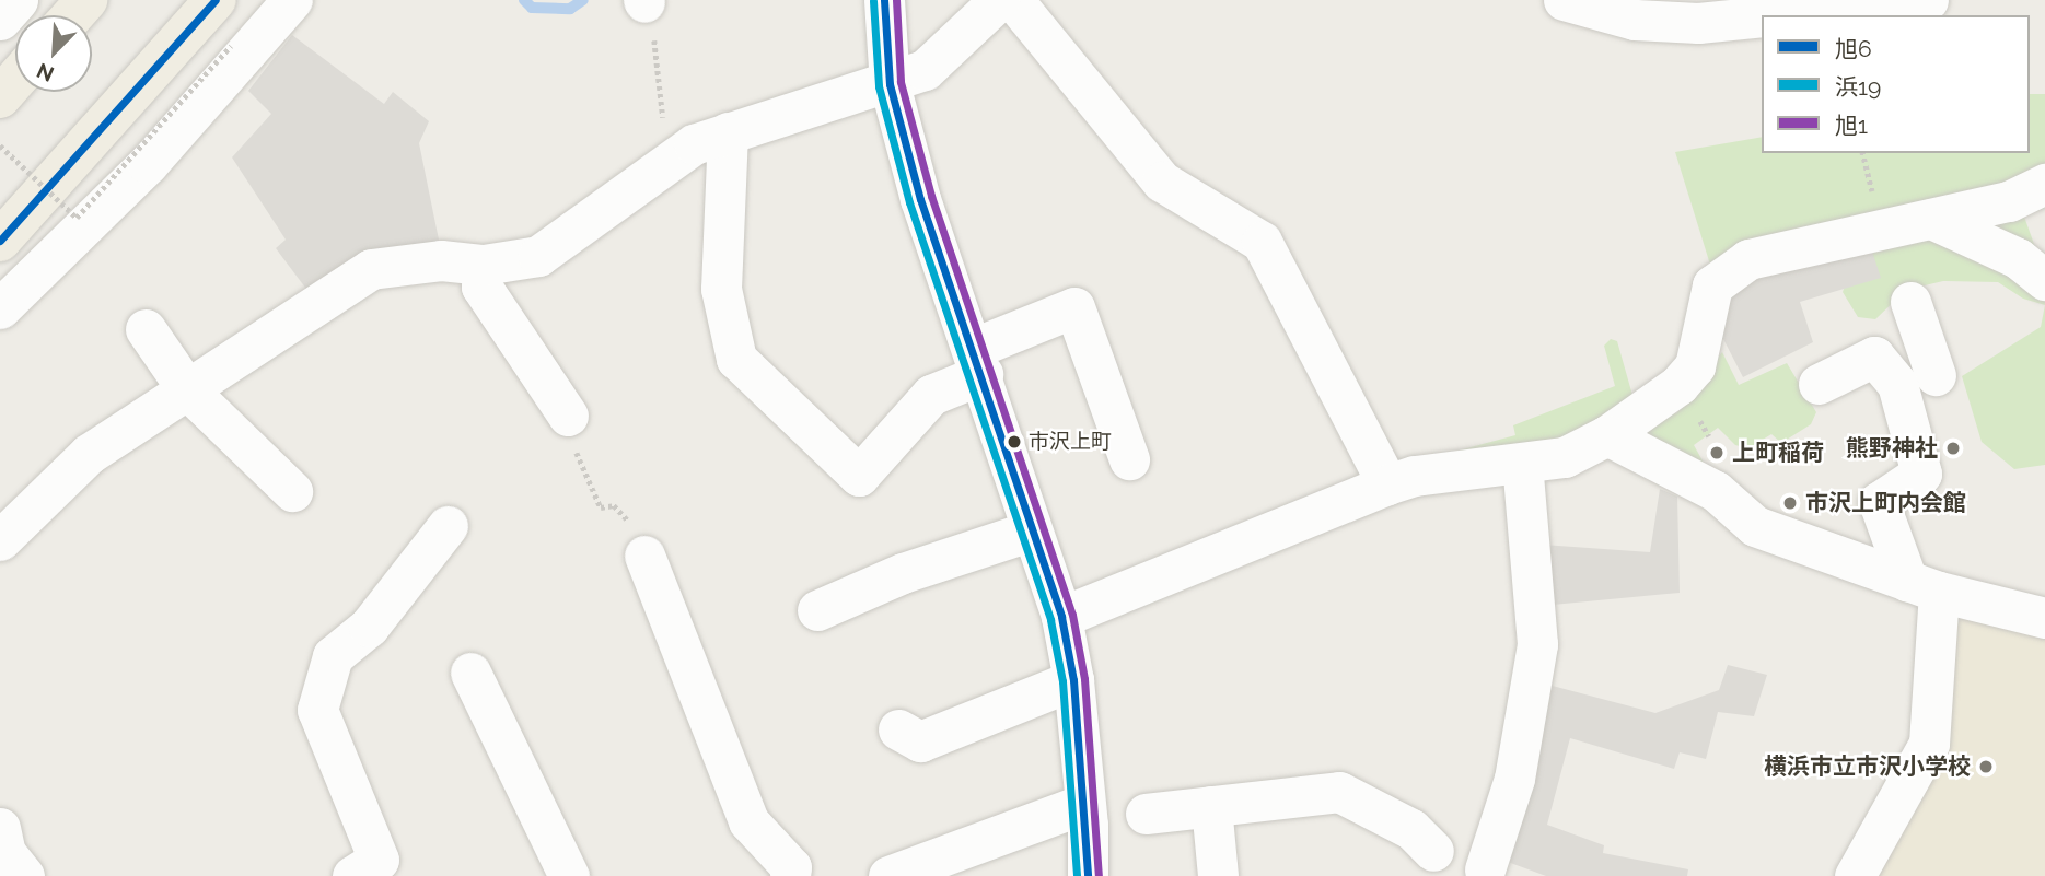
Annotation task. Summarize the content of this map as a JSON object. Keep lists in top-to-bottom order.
{
  "places": [
    "市沢上町",
    "熊野神社",
    "上町稲荷",
    "市沢上町内会館",
    "横浜市立市沢小学校"
  ],
  "lines": ["transit line 旭6", "transit line 旭1", "transit line 浜19"],
  "legend": ["旭6", "浜19", "旭1"],
  "north": "bottom left"
}
